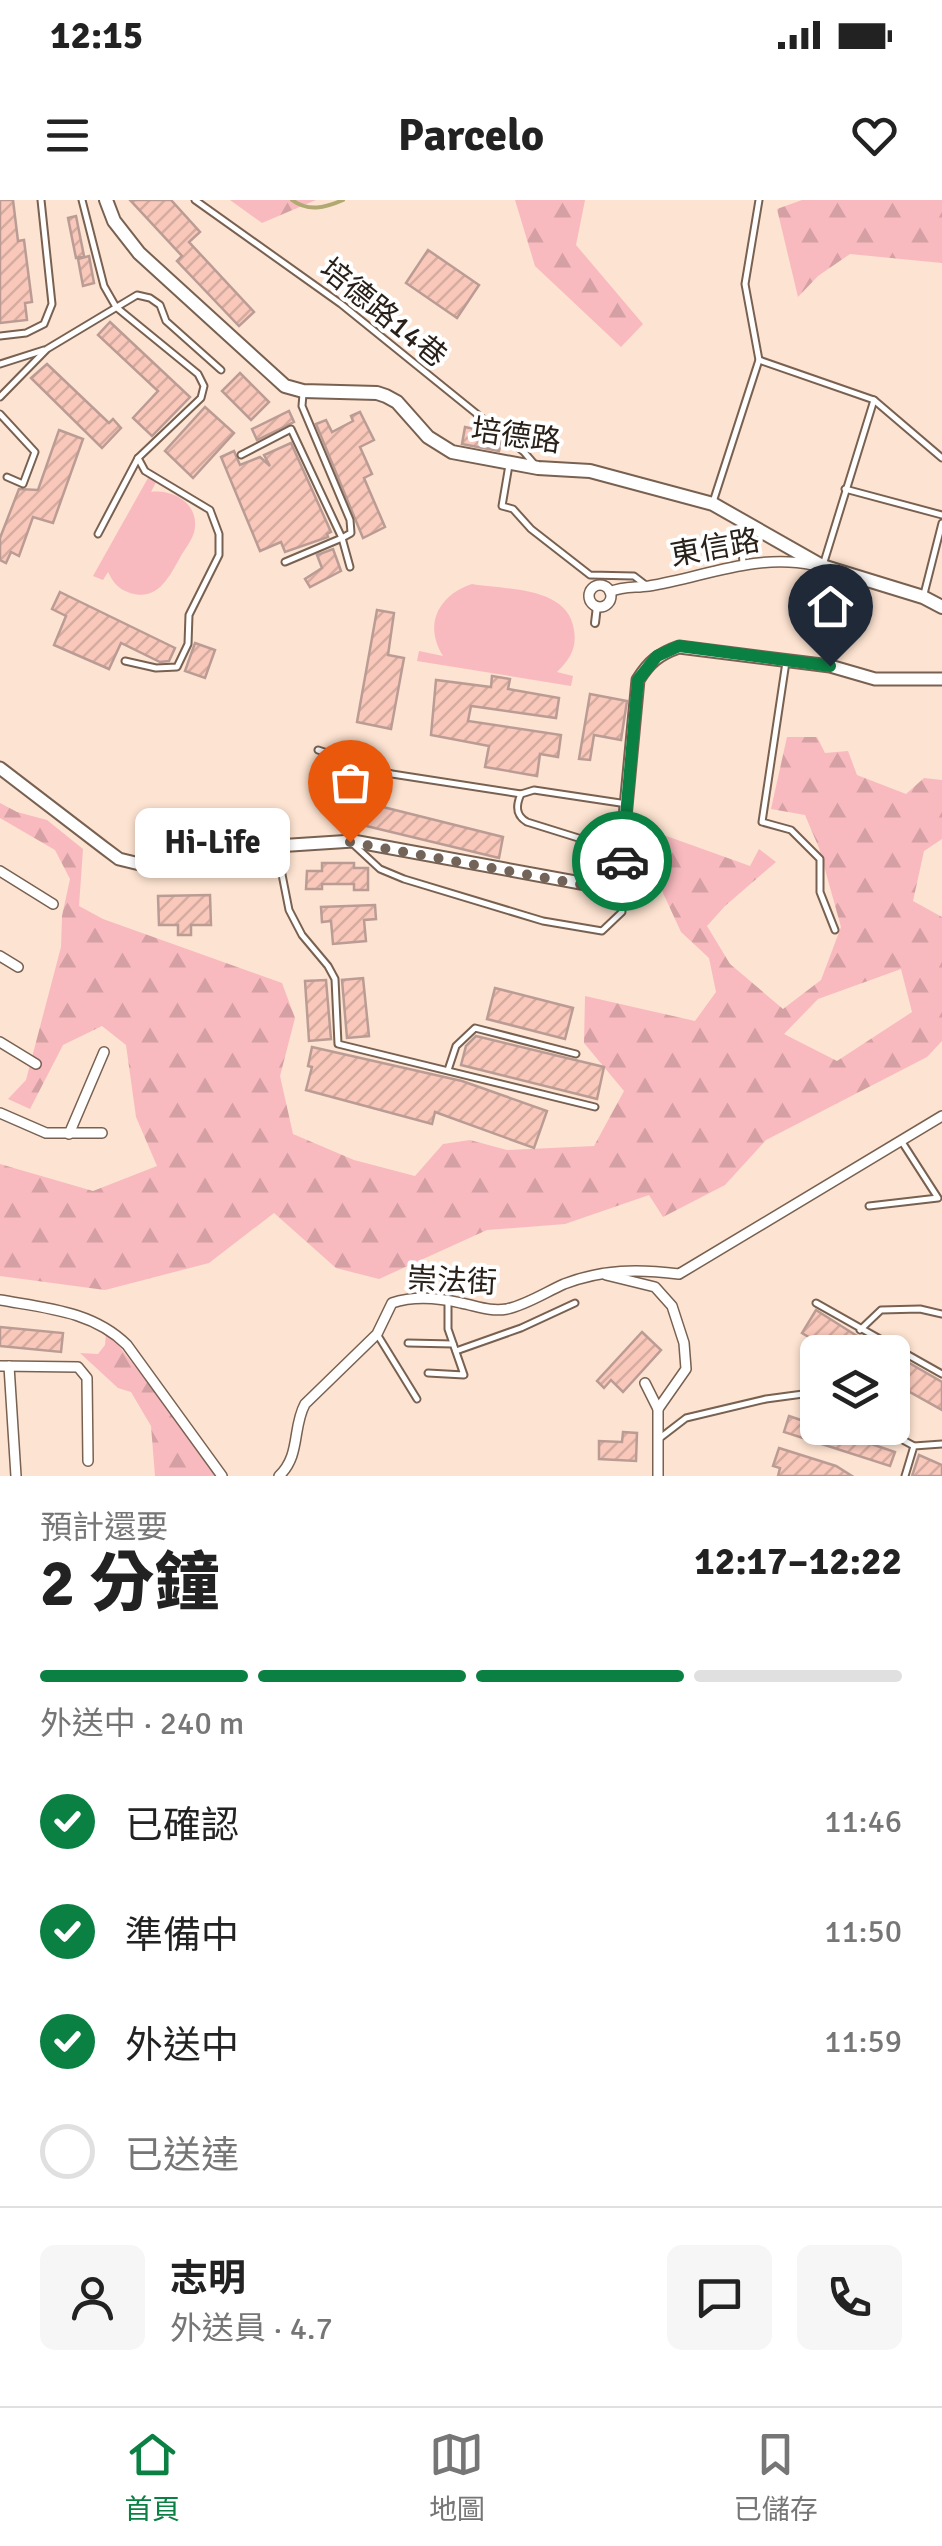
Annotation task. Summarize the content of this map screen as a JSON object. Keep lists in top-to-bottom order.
{
  "streets": {
    "main road": ["培德路", "東信路"],
    "street": ["崇法街"],
    "lane": ["培德路14巷"]
  },
  "crossings": [
    ["培德路14巷", "培德路"],
    ["培德路", "東信路"]
  ],
  "places": ["Hi-Life"],
  "page": {
    "status": "12:15",
    "header": "Parcelo",
    "bubble": "Hi-Life",
    "heading": ["2 分鐘", "預計還要", "12:17–12:22"],
    "panel": ["志明", "外送員 · 4.7"],
    "bar": "外送中 · 240 m",
    "list": [
      ["已確認", "11:46"],
      ["準備中", "11:50"],
      ["外送中", "11:59"],
      "已送達"
    ],
    "tabs": ["首頁", "地圖", "已儲存"]
  }
}
